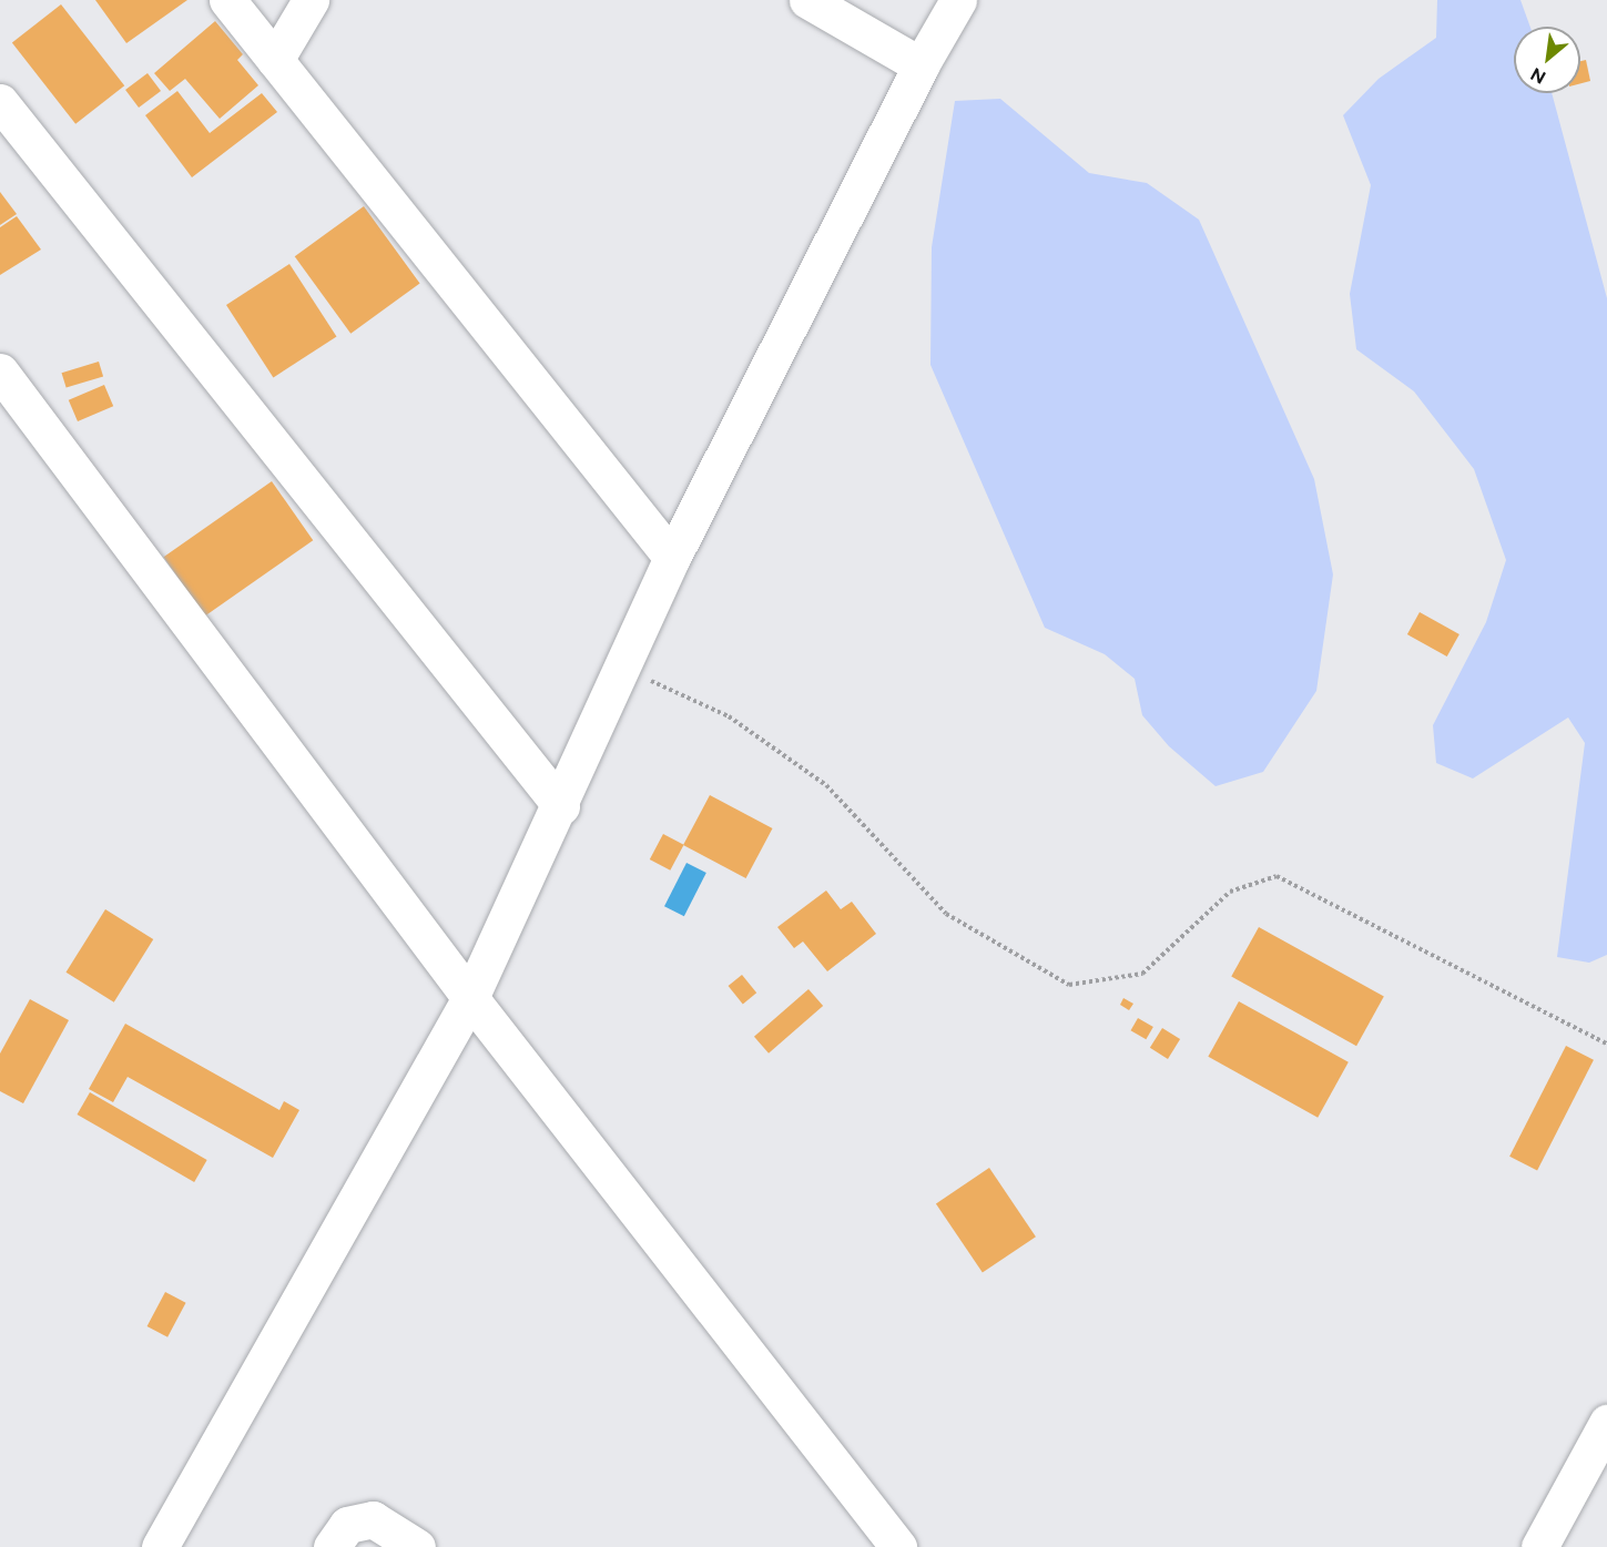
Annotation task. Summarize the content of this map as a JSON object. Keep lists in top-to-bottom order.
{
  "north": "bottom left"
}
